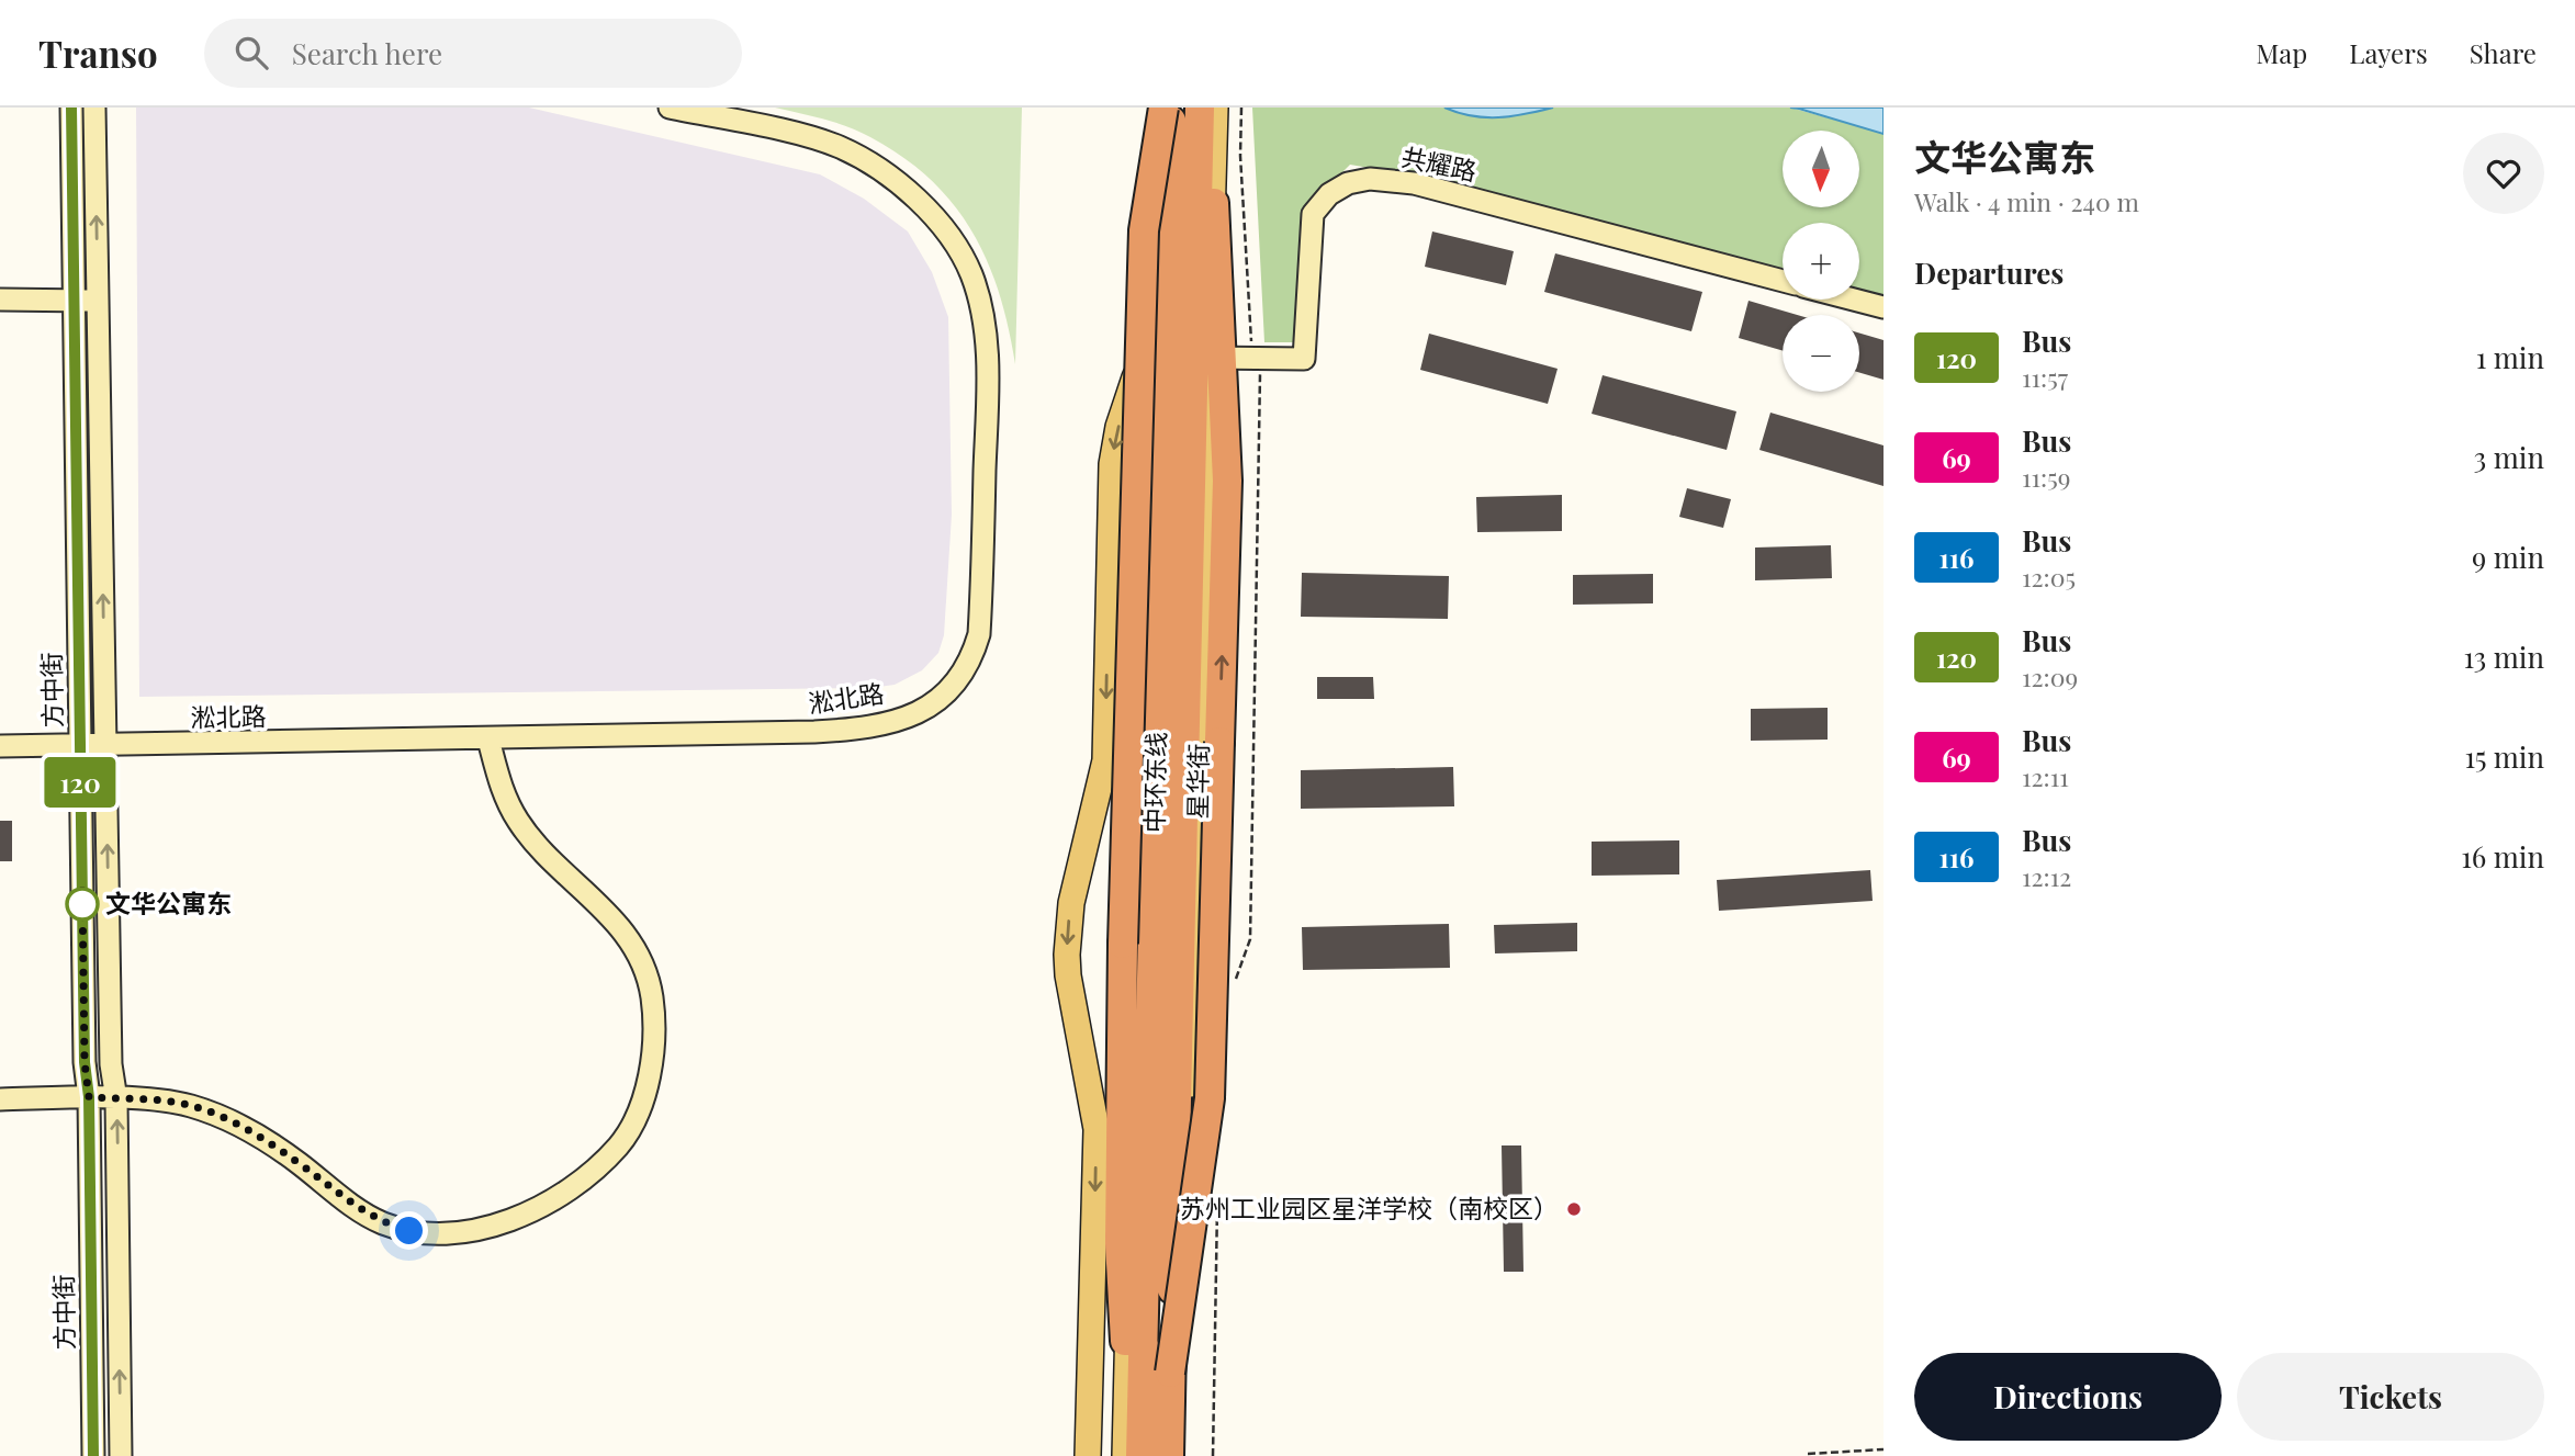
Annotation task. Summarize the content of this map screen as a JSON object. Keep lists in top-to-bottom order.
{
  "streets": {
    "highway": ["中环东线"],
    "main road": ["星华街"],
    "street": ["共耀路", "方中街", "淞北路"]
  },
  "crossings": [
    ["共耀路", "星华街"],
    ["方中街", "淞北路"]
  ],
  "places": ["文华公寓东", "苏州工业园区星洋学校（南校区）"],
  "lines": ["bus line 120"],
  "north": "bottom",
  "page": {
    "header": "Transo",
    "search": "Search here",
    "nav": ["Map", "Layers", "Share"],
    "on_map": "120",
    "heading": [
      ["文华公寓东", "Walk · 4 min · 240 m"],
      "Departures"
    ],
    "map_buttons": ["+", "−"],
    "list": [
      {
        "mark": "120",
        "name": "Bus",
        "note": "11:57",
        "value": "1 min"
      },
      {
        "mark": "69",
        "name": "Bus",
        "note": "11:59",
        "value": "3 min"
      },
      {
        "mark": "116",
        "name": "Bus",
        "note": "12:05",
        "value": "9 min"
      },
      {
        "mark": "120",
        "name": "Bus",
        "note": "12:09",
        "value": "13 min"
      },
      {
        "mark": "69",
        "name": "Bus",
        "note": "12:11",
        "value": "15 min"
      },
      {
        "mark": "116",
        "name": "Bus",
        "note": "12:12",
        "value": "16 min"
      }
    ],
    "buttons": ["Directions", "Tickets"]
  }
}
